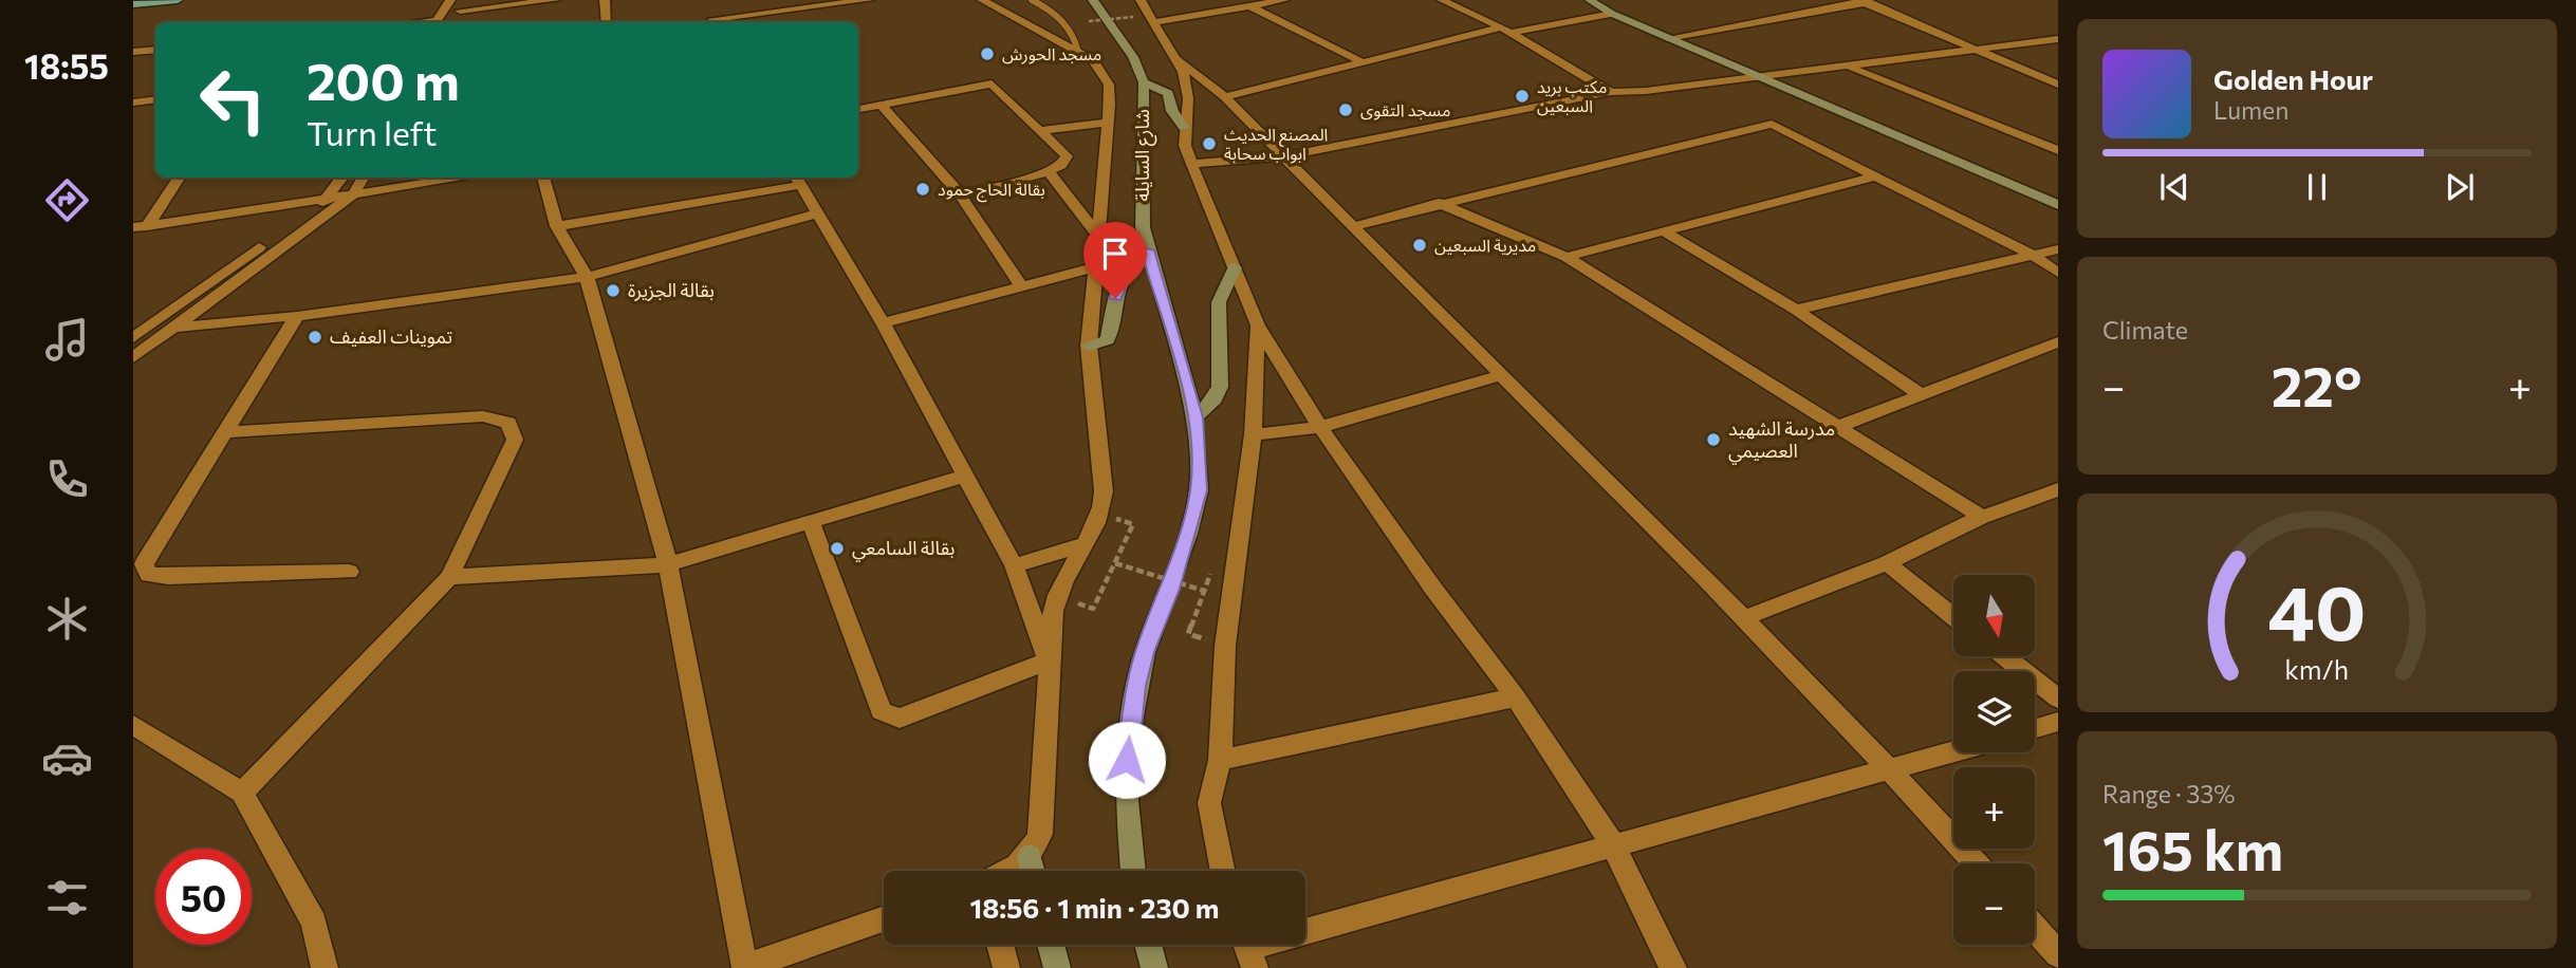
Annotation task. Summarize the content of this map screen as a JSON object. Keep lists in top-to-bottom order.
{
  "streets": {
    "main road": ["شارع السايلة"]
  },
  "places": [
    "مسجد الحورش",
    "مكتب بريد السبعين",
    "مسجد التقوى",
    "المصنع الحديث ابواب سحابة",
    "بقالة الحاج حمود",
    "مديرية السبعين",
    "بقالة الجزيرة",
    "تموينات العفيف",
    "مدرسة الشهيد العصيمي",
    "بقالة السامعي"
  ],
  "north": "bottom",
  "page": {
    "tabs": "18:55",
    "turn": ["200 m", "Turn left"],
    "song": ["Golden Hour", "Lumen"],
    "tile": [
      "Climate",
      ["Range · 33%", "165 km"]
    ],
    "heat": ["−", "22°", "+"],
    "map_buttons": ["+", "−"],
    "limit": "50",
    "trip": "18:56 · 1 min · 230 m",
    "gauge": ["40", "km/h"]
  }
}
